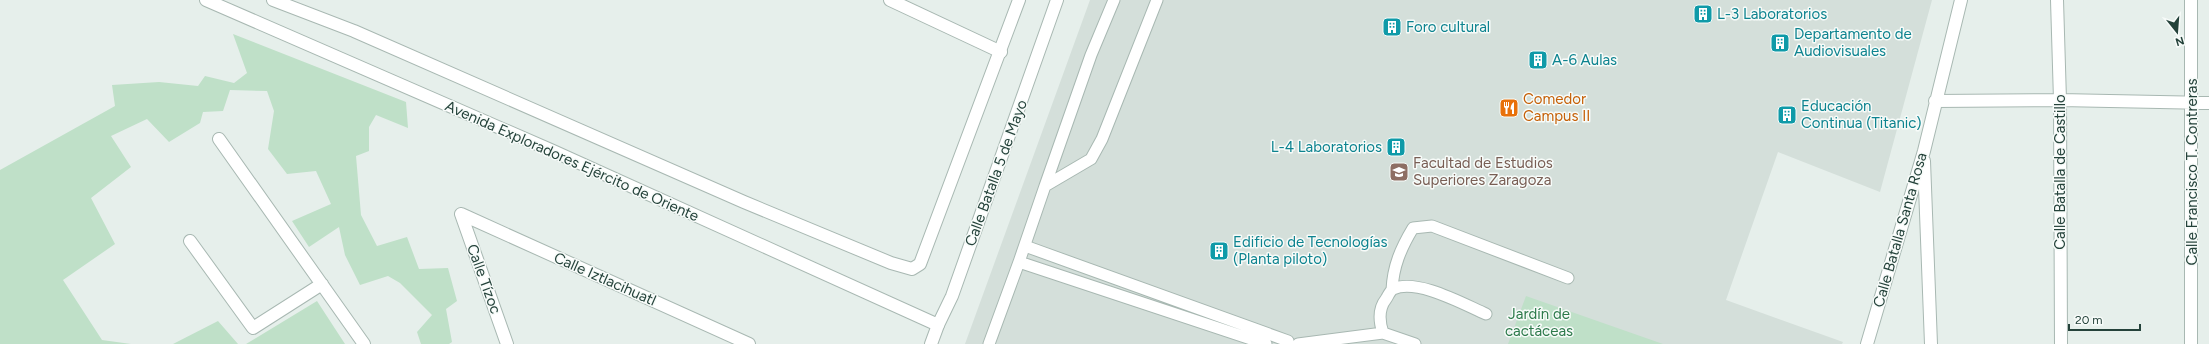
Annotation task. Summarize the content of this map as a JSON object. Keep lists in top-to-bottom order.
{
  "streets": {
    "street": [
      "Avenida Exploradores Ejército de Oriente",
      "Calle Batalla de Castillo",
      "Calle Francisco T. Contreras",
      "Calle Batalla 5 de Mayo",
      "Calle Batalla Santa Rosa",
      "Calle Tízoc",
      "Calle Iztlacihuatl"
    ]
  },
  "crossings": [
    ["Avenida Exploradores Ejército de Oriente", "Calle Batalla 5 de Mayo"],
    ["Calle Tízoc", "Calle Iztlacihuatl"]
  ],
  "parks": ["Jardín de cactáceas"],
  "places": {
    "building": [
      "L-3 Laboratorios",
      "Foro cultural",
      "Departamento de Audiovisuales",
      "A-6 Aulas",
      "Educación Continua (Titanic)",
      "L-4 Laboratorios",
      "Edificio de Tecnologías (Planta piloto)"
    ],
    "restaurant": ["Comedor Campus II"],
    "school or university": ["Facultad de Estudios Superiores Zaragoza"]
  },
  "scale_bar": "20 m",
  "north": "bottom"
}
